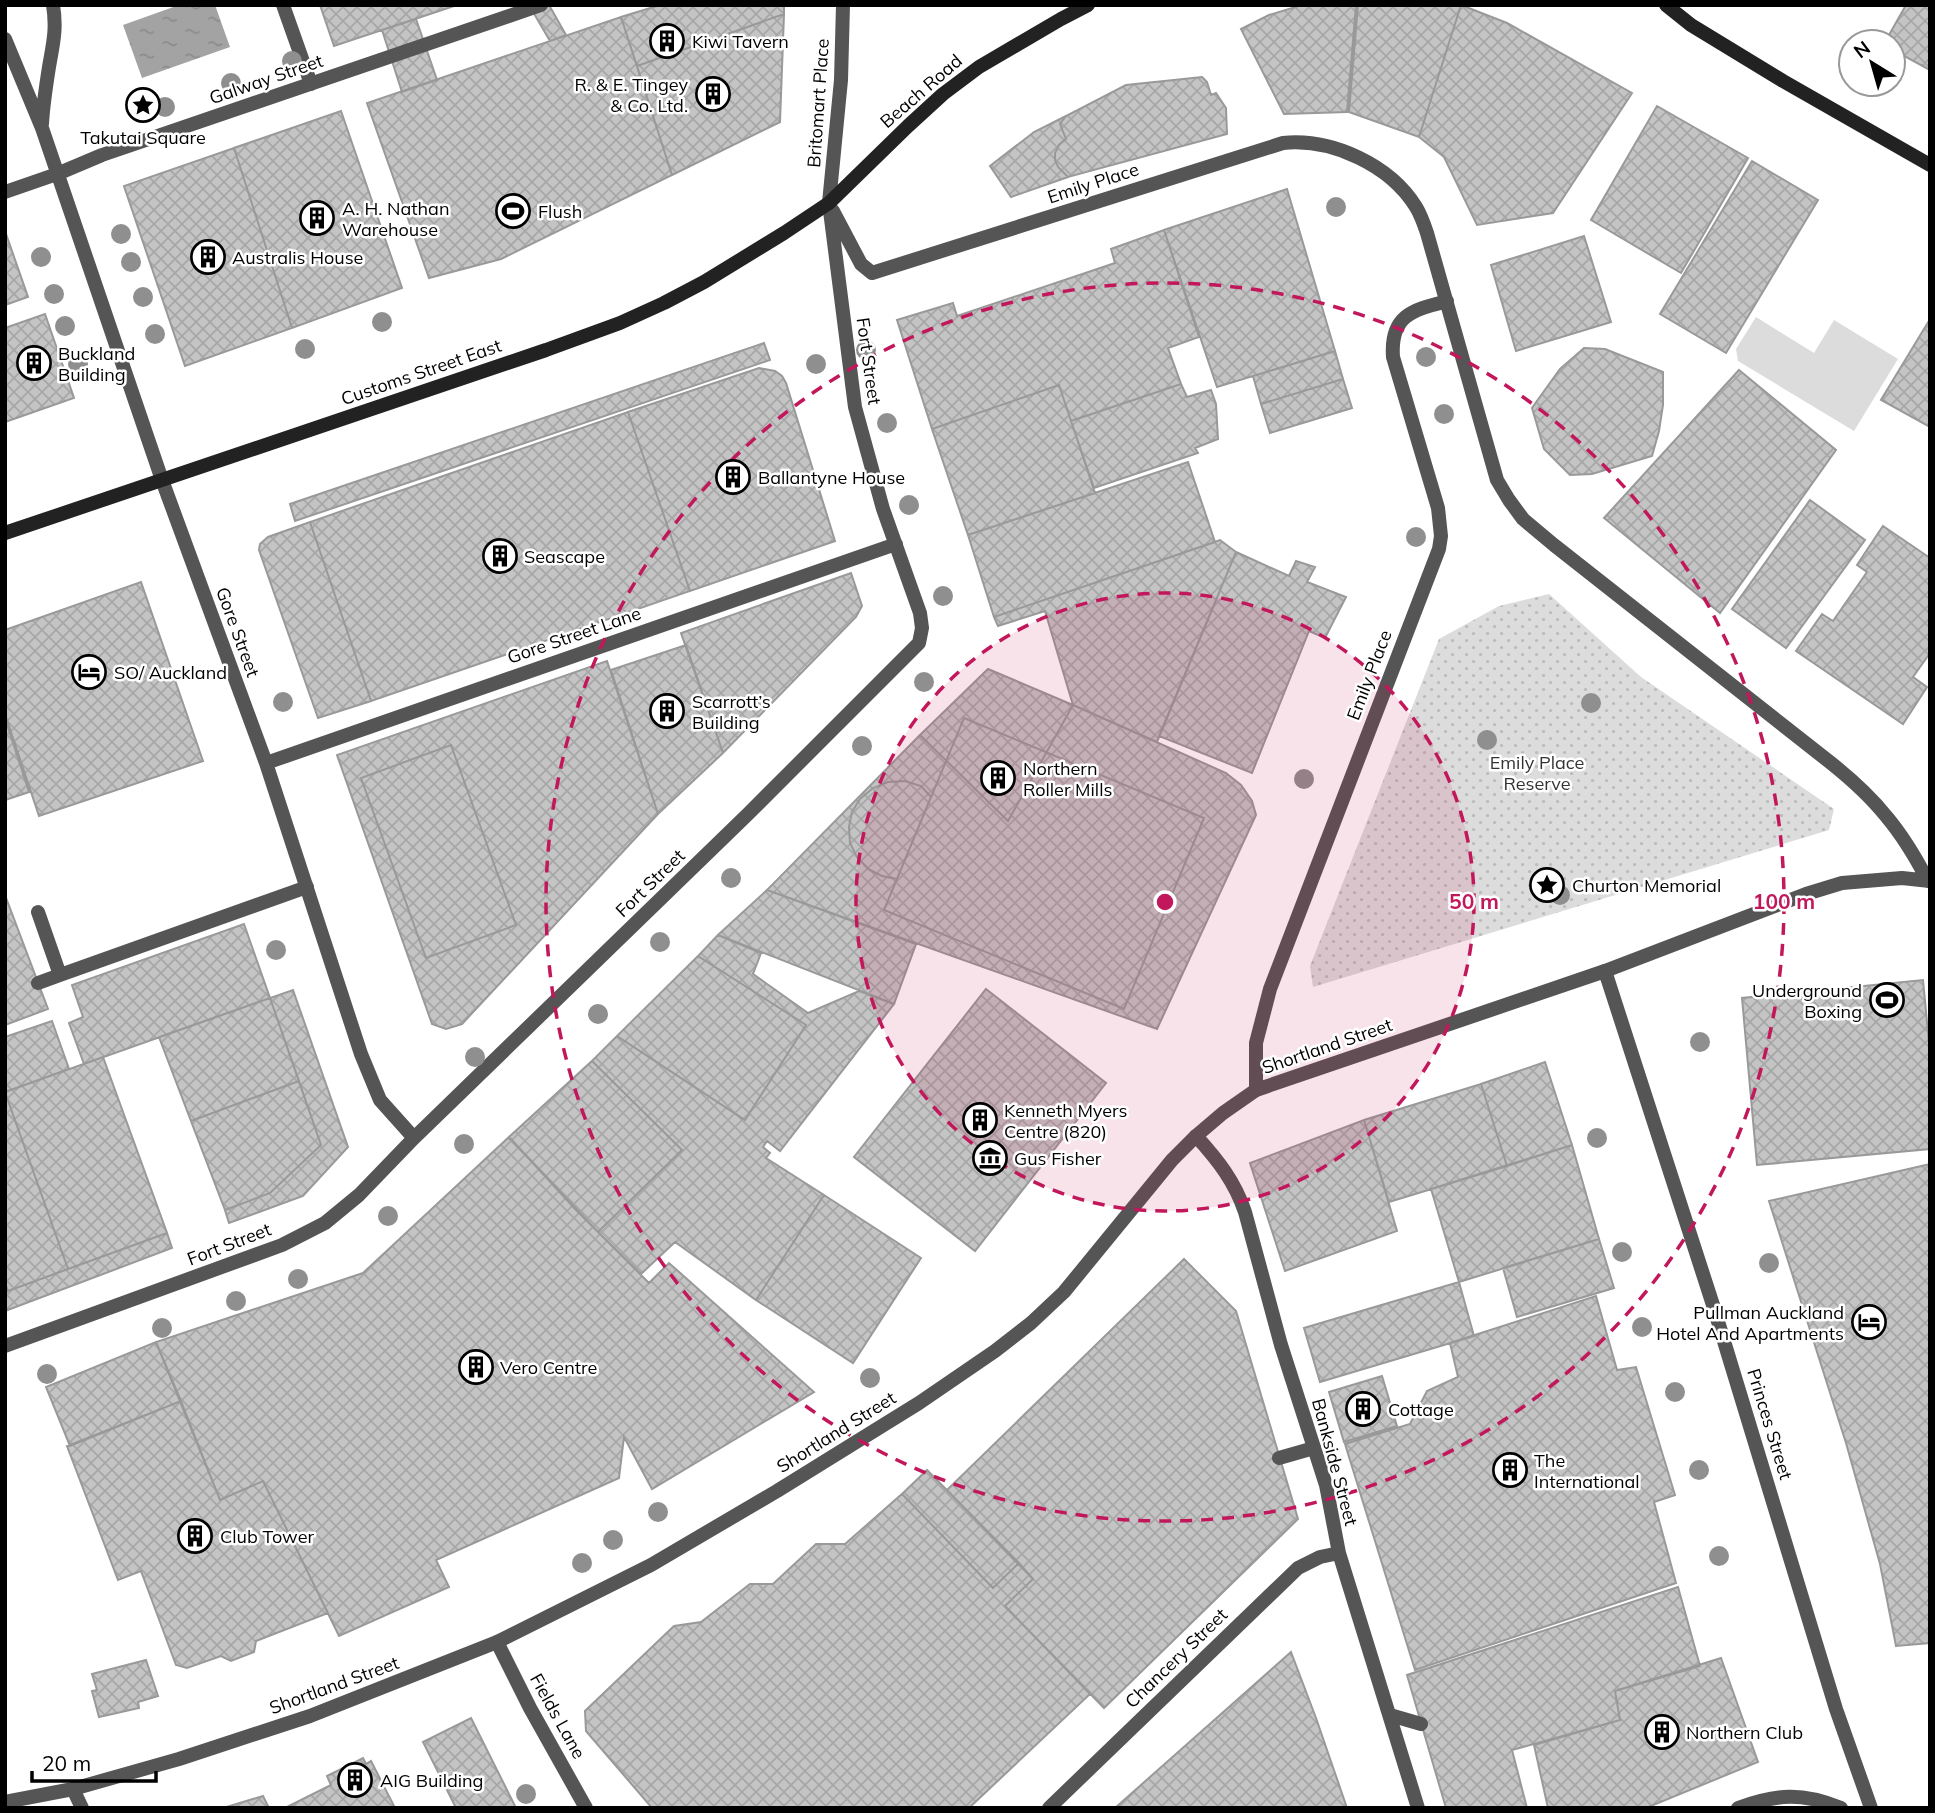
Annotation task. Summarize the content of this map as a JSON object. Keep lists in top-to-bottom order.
{
  "streets": {
    "main road": ["Beach Road", "Customs Street East"],
    "street": [
      "Galway Street",
      "Britomart Place",
      "Emily Place",
      "Fort Street",
      "Gore Street",
      "Gore Street Lane",
      "Shortland Street",
      "Princes Street",
      "Bankside Street",
      "Chancery Street",
      "Fields Lane"
    ]
  },
  "crossings": [
    ["Galway Street", "Gore Street"],
    ["Beach Road", "Britomart Place"],
    ["Beach Road", "Emily Place"],
    ["Beach Road", "Fort Street"],
    ["Beach Road", "Customs Street East"],
    ["Britomart Place", "Emily Place"],
    ["Britomart Place", "Fort Street"],
    ["Britomart Place", "Customs Street East"],
    ["Emily Place", "Fort Street"],
    ["Emily Place", "Customs Street East"],
    ["Emily Place", "Shortland Street"],
    ["Fort Street", "Customs Street East"],
    ["Fort Street", "Gore Street"],
    ["Fort Street", "Gore Street Lane"],
    ["Customs Street East", "Gore Street"],
    ["Gore Street", "Gore Street Lane"],
    ["Shortland Street", "Princes Street"],
    ["Shortland Street", "Bankside Street"],
    ["Shortland Street", "Fields Lane"],
    ["Bankside Street", "Chancery Street"]
  ],
  "parks": ["Emily Place Reserve"],
  "places": {
    "building": [
      "Kiwi Tavern",
      "R. & E. Tingey & Co. Ltd.",
      "A. H. Nathan Warehouse",
      "Australis House",
      "Buckland Building",
      "Ballantyne House",
      "Seascape",
      "Scarrott’s Building",
      "Northern Roller Mills",
      "Kenneth Myers Centre (820)",
      "Vero Centre",
      "Cottage",
      "The International",
      "Club Tower",
      "Northern Club",
      "AIG Building"
    ],
    "place": ["Takutai Square", "Churton Memorial"],
    "sports": ["Flush", "Underground Boxing"],
    "hotel": ["SO/ Auckland", "Pullman Auckland Hotel And Apartments"],
    "museum": ["Gus Fisher"]
  },
  "scale_bar": "20 m",
  "north": "top left",
  "rings": ["50 m", "100 m"]
}
